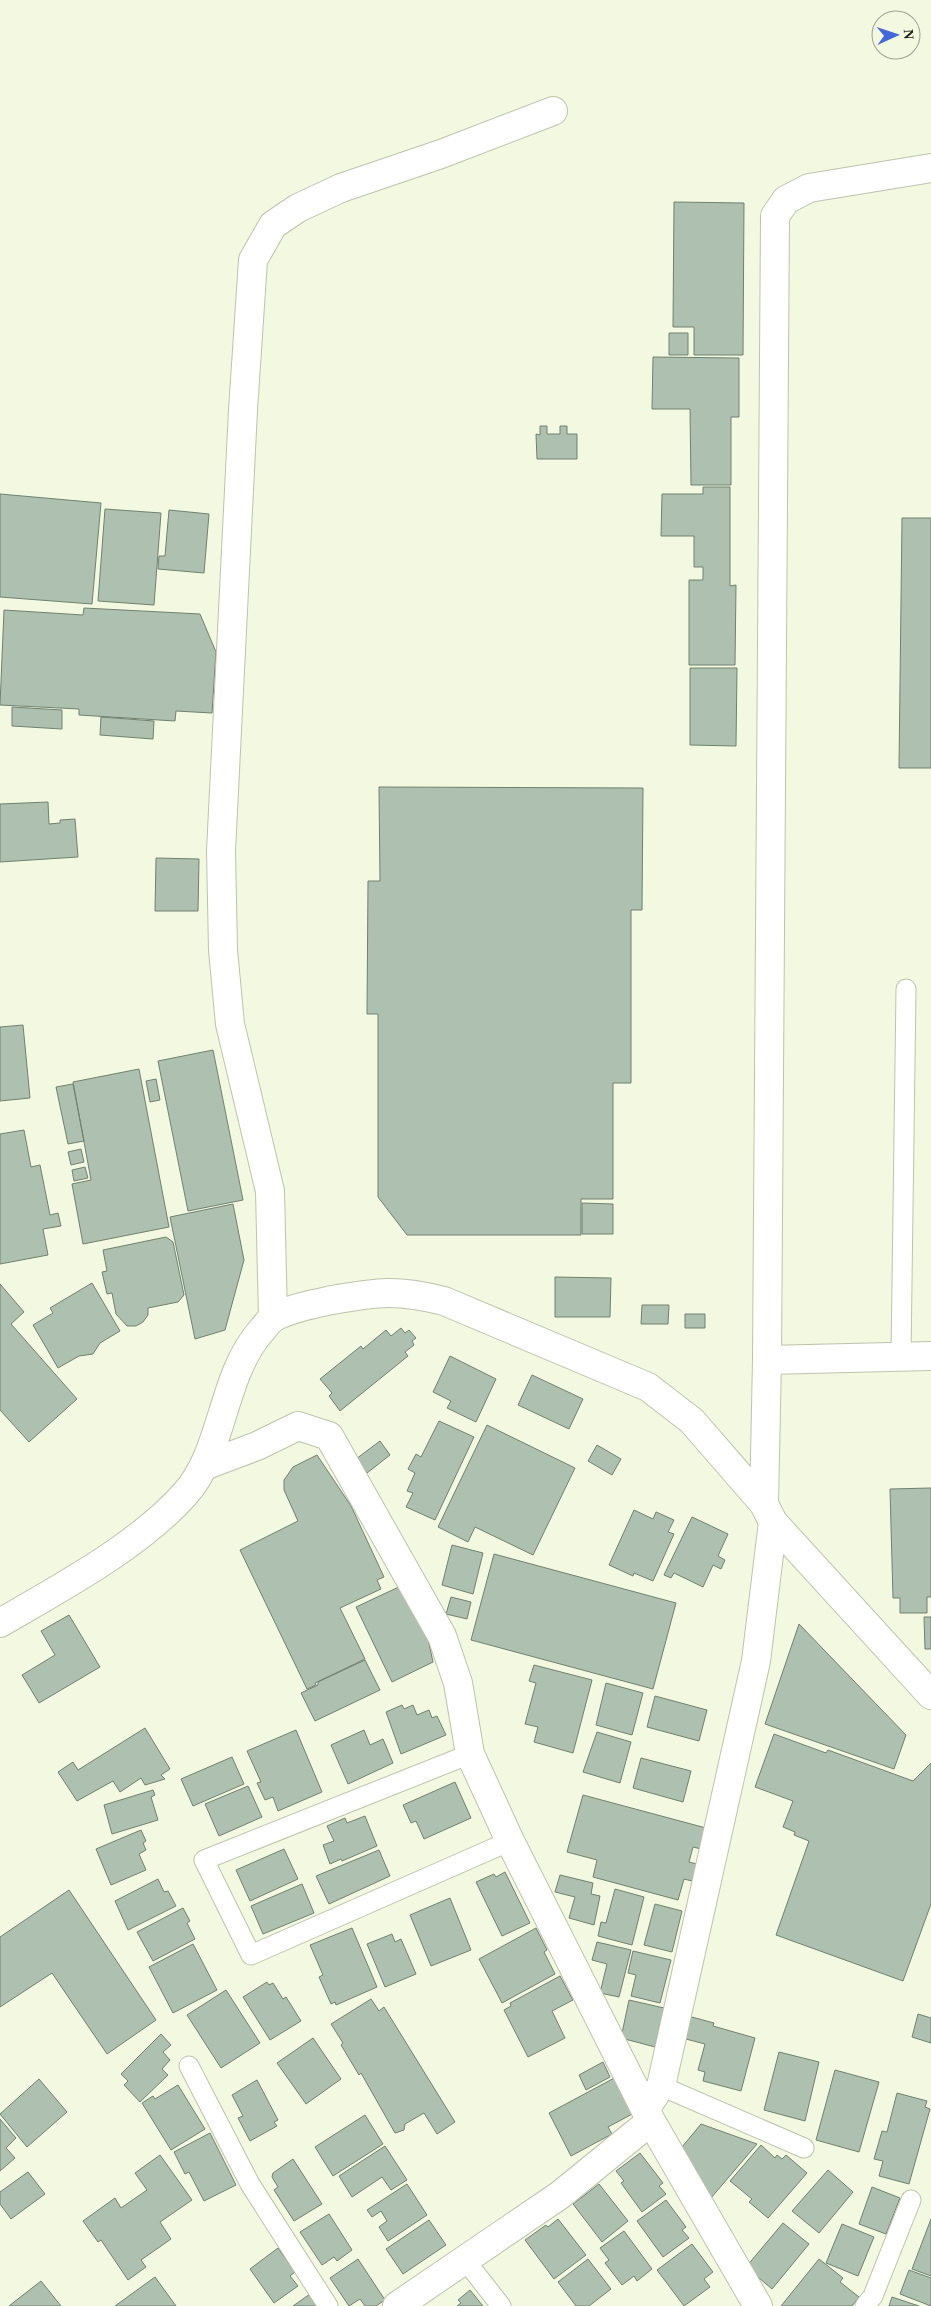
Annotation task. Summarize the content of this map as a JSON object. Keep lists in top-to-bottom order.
{
  "north": "right"
}
